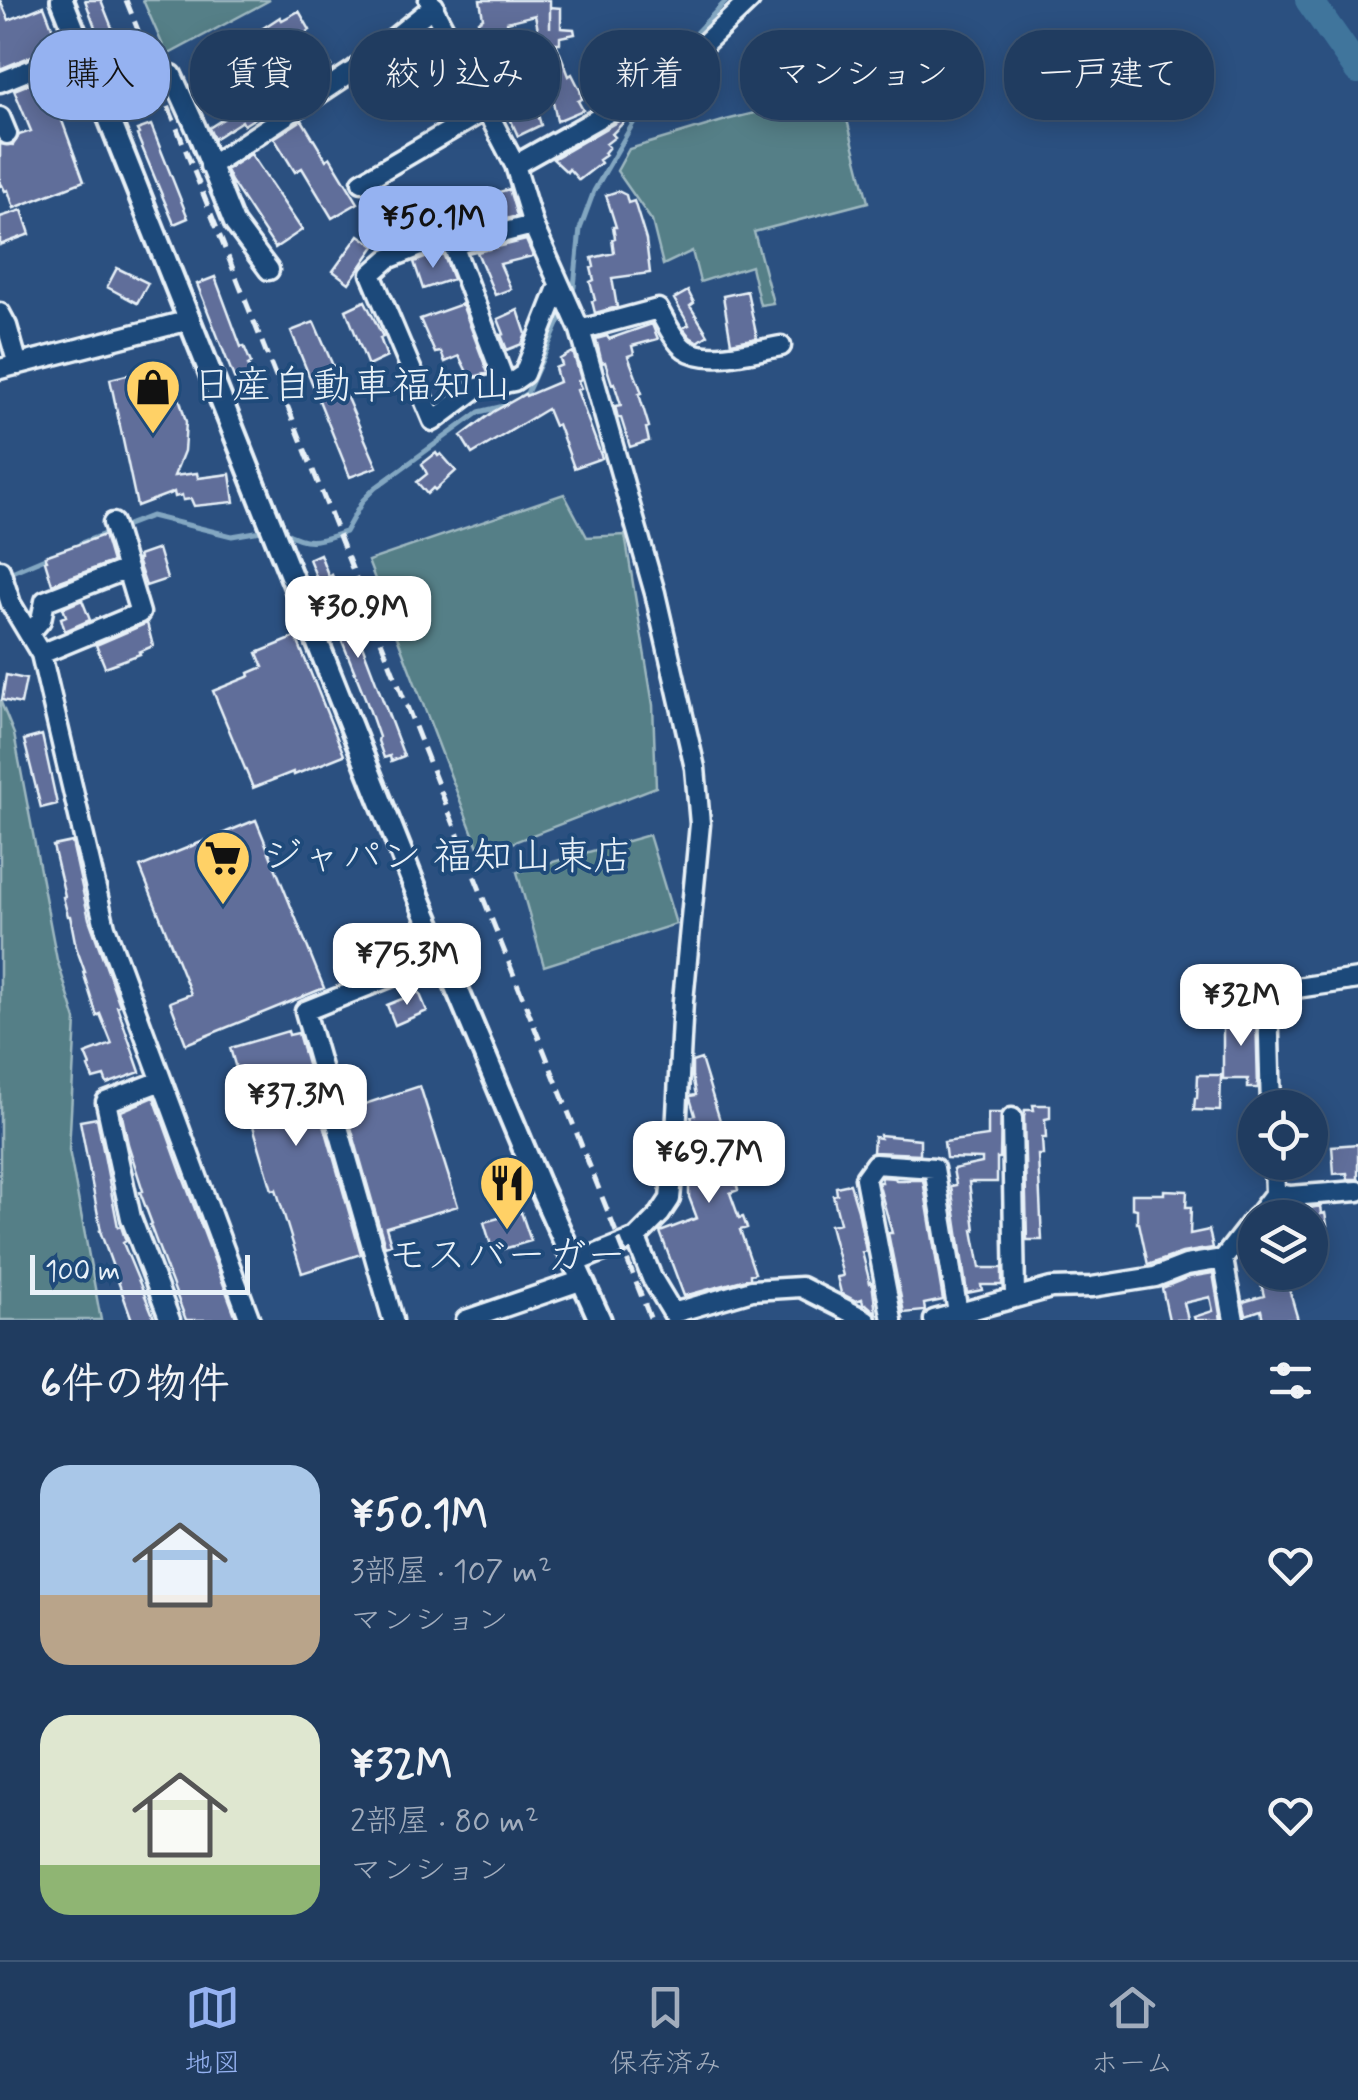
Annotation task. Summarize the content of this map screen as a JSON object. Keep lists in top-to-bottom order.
{
  "places": {
    "shop": ["日産自動車福知山"],
    "supermarket": ["ジャパン 福知山東店"],
    "restaurant": ["モスバーガー"]
  },
  "scale_bar": "100 m",
  "page": {
    "chip": [
      "購入",
      "賃貸",
      "絞り込み",
      "新着",
      "マンション",
      "一戸建て"
    ],
    "price": [
      "¥50.1M",
      "¥30.9M",
      "¥75.3M",
      "¥32M",
      "¥37.3M",
      "¥69.7M"
    ],
    "scale": "100 m",
    "heading": "6件の物件",
    "list": [
      {
        "name": "¥50.1M",
        "note": "3部屋 · 107 m² · マンション"
      },
      {
        "name": "¥32M",
        "note": "2部屋 · 80 m² · マンション"
      }
    ],
    "tabs": ["地図", "保存済み", "ホーム"]
  }
}
